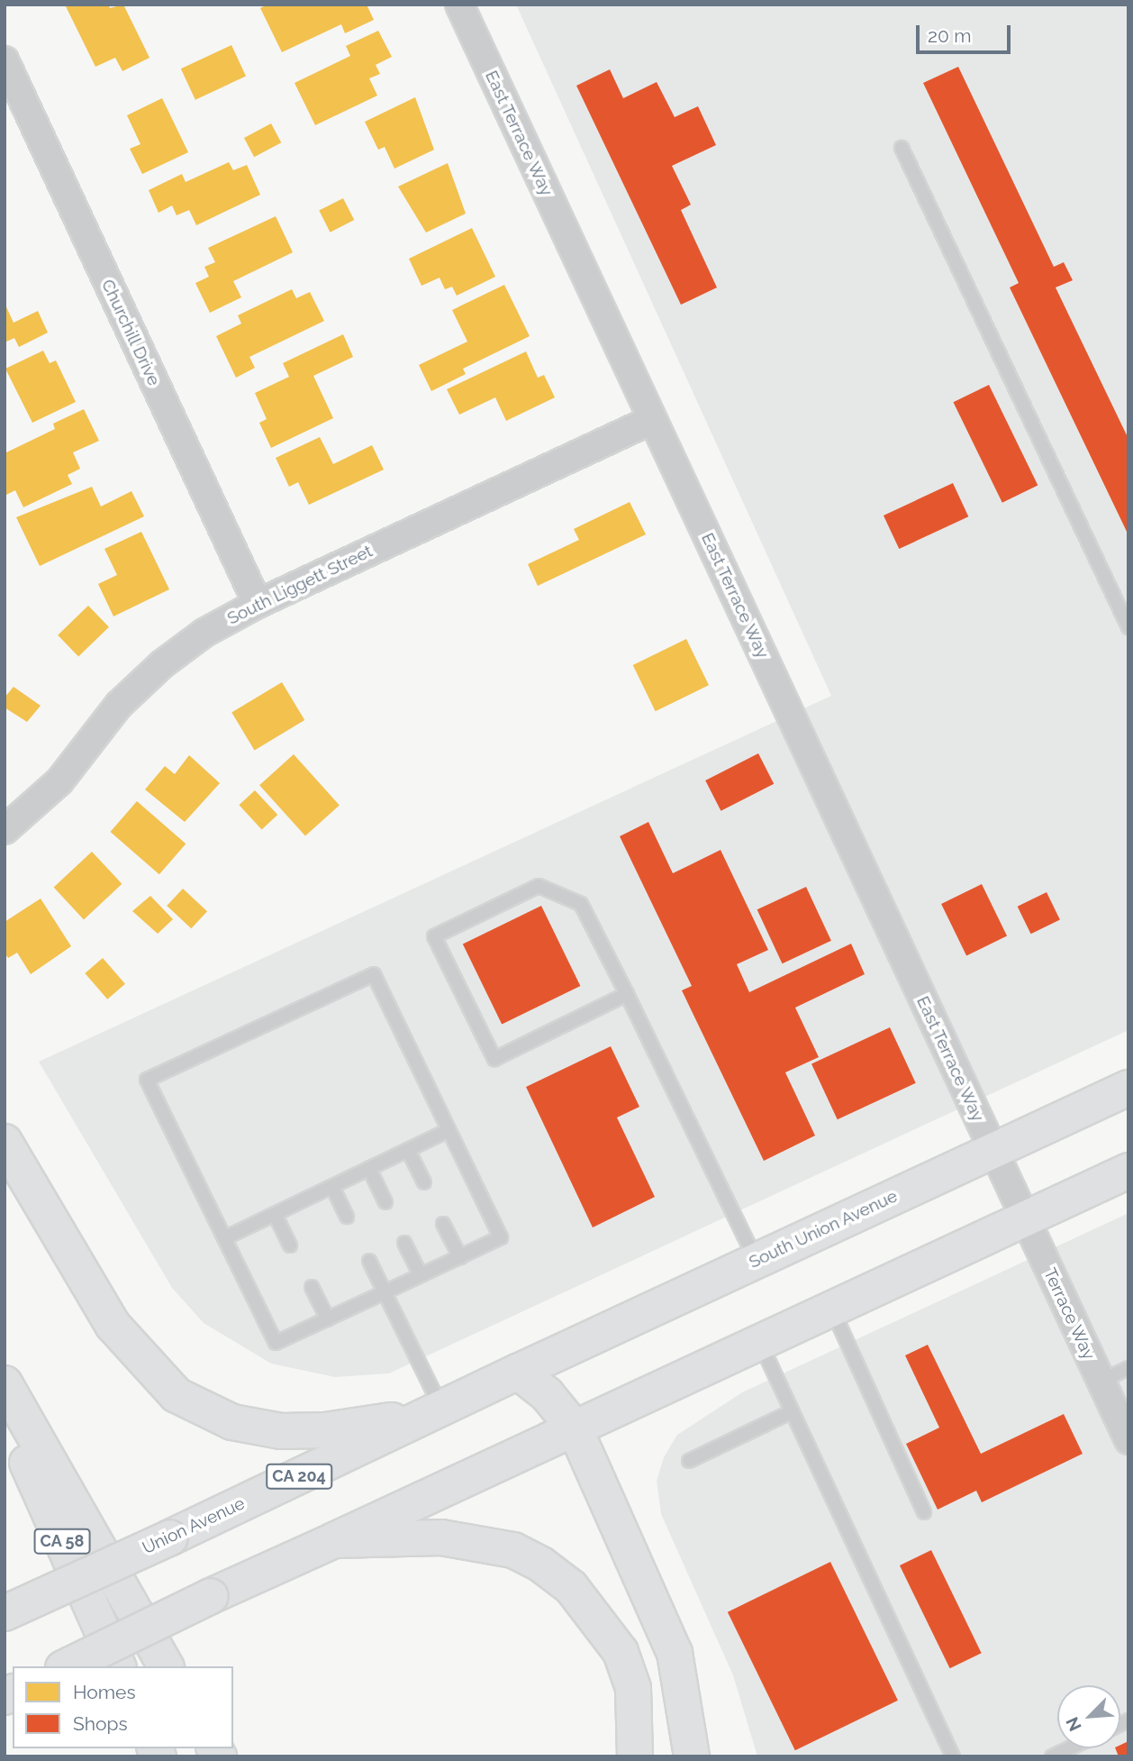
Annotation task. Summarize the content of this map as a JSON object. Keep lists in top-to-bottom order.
{
  "streets": {
    "main road": [
      "South Union Avenue",
      "CA 204",
      "Union Avenue",
      "CA 58"
    ],
    "street": [
      "East Terrace Way",
      "Churchill Drive",
      "South Liggett Street",
      "Terrace Way"
    ]
  },
  "crossings": [
    ["East Terrace Way", "South Liggett Street"],
    ["East Terrace Way", "South Union Avenue"],
    ["East Terrace Way", "Terrace Way"],
    ["Churchill Drive", "South Liggett Street"],
    ["South Union Avenue", "Union Avenue"]
  ],
  "legend": ["Homes", "Shops"],
  "scale_bar": "20 m",
  "north": "bottom left"
}
